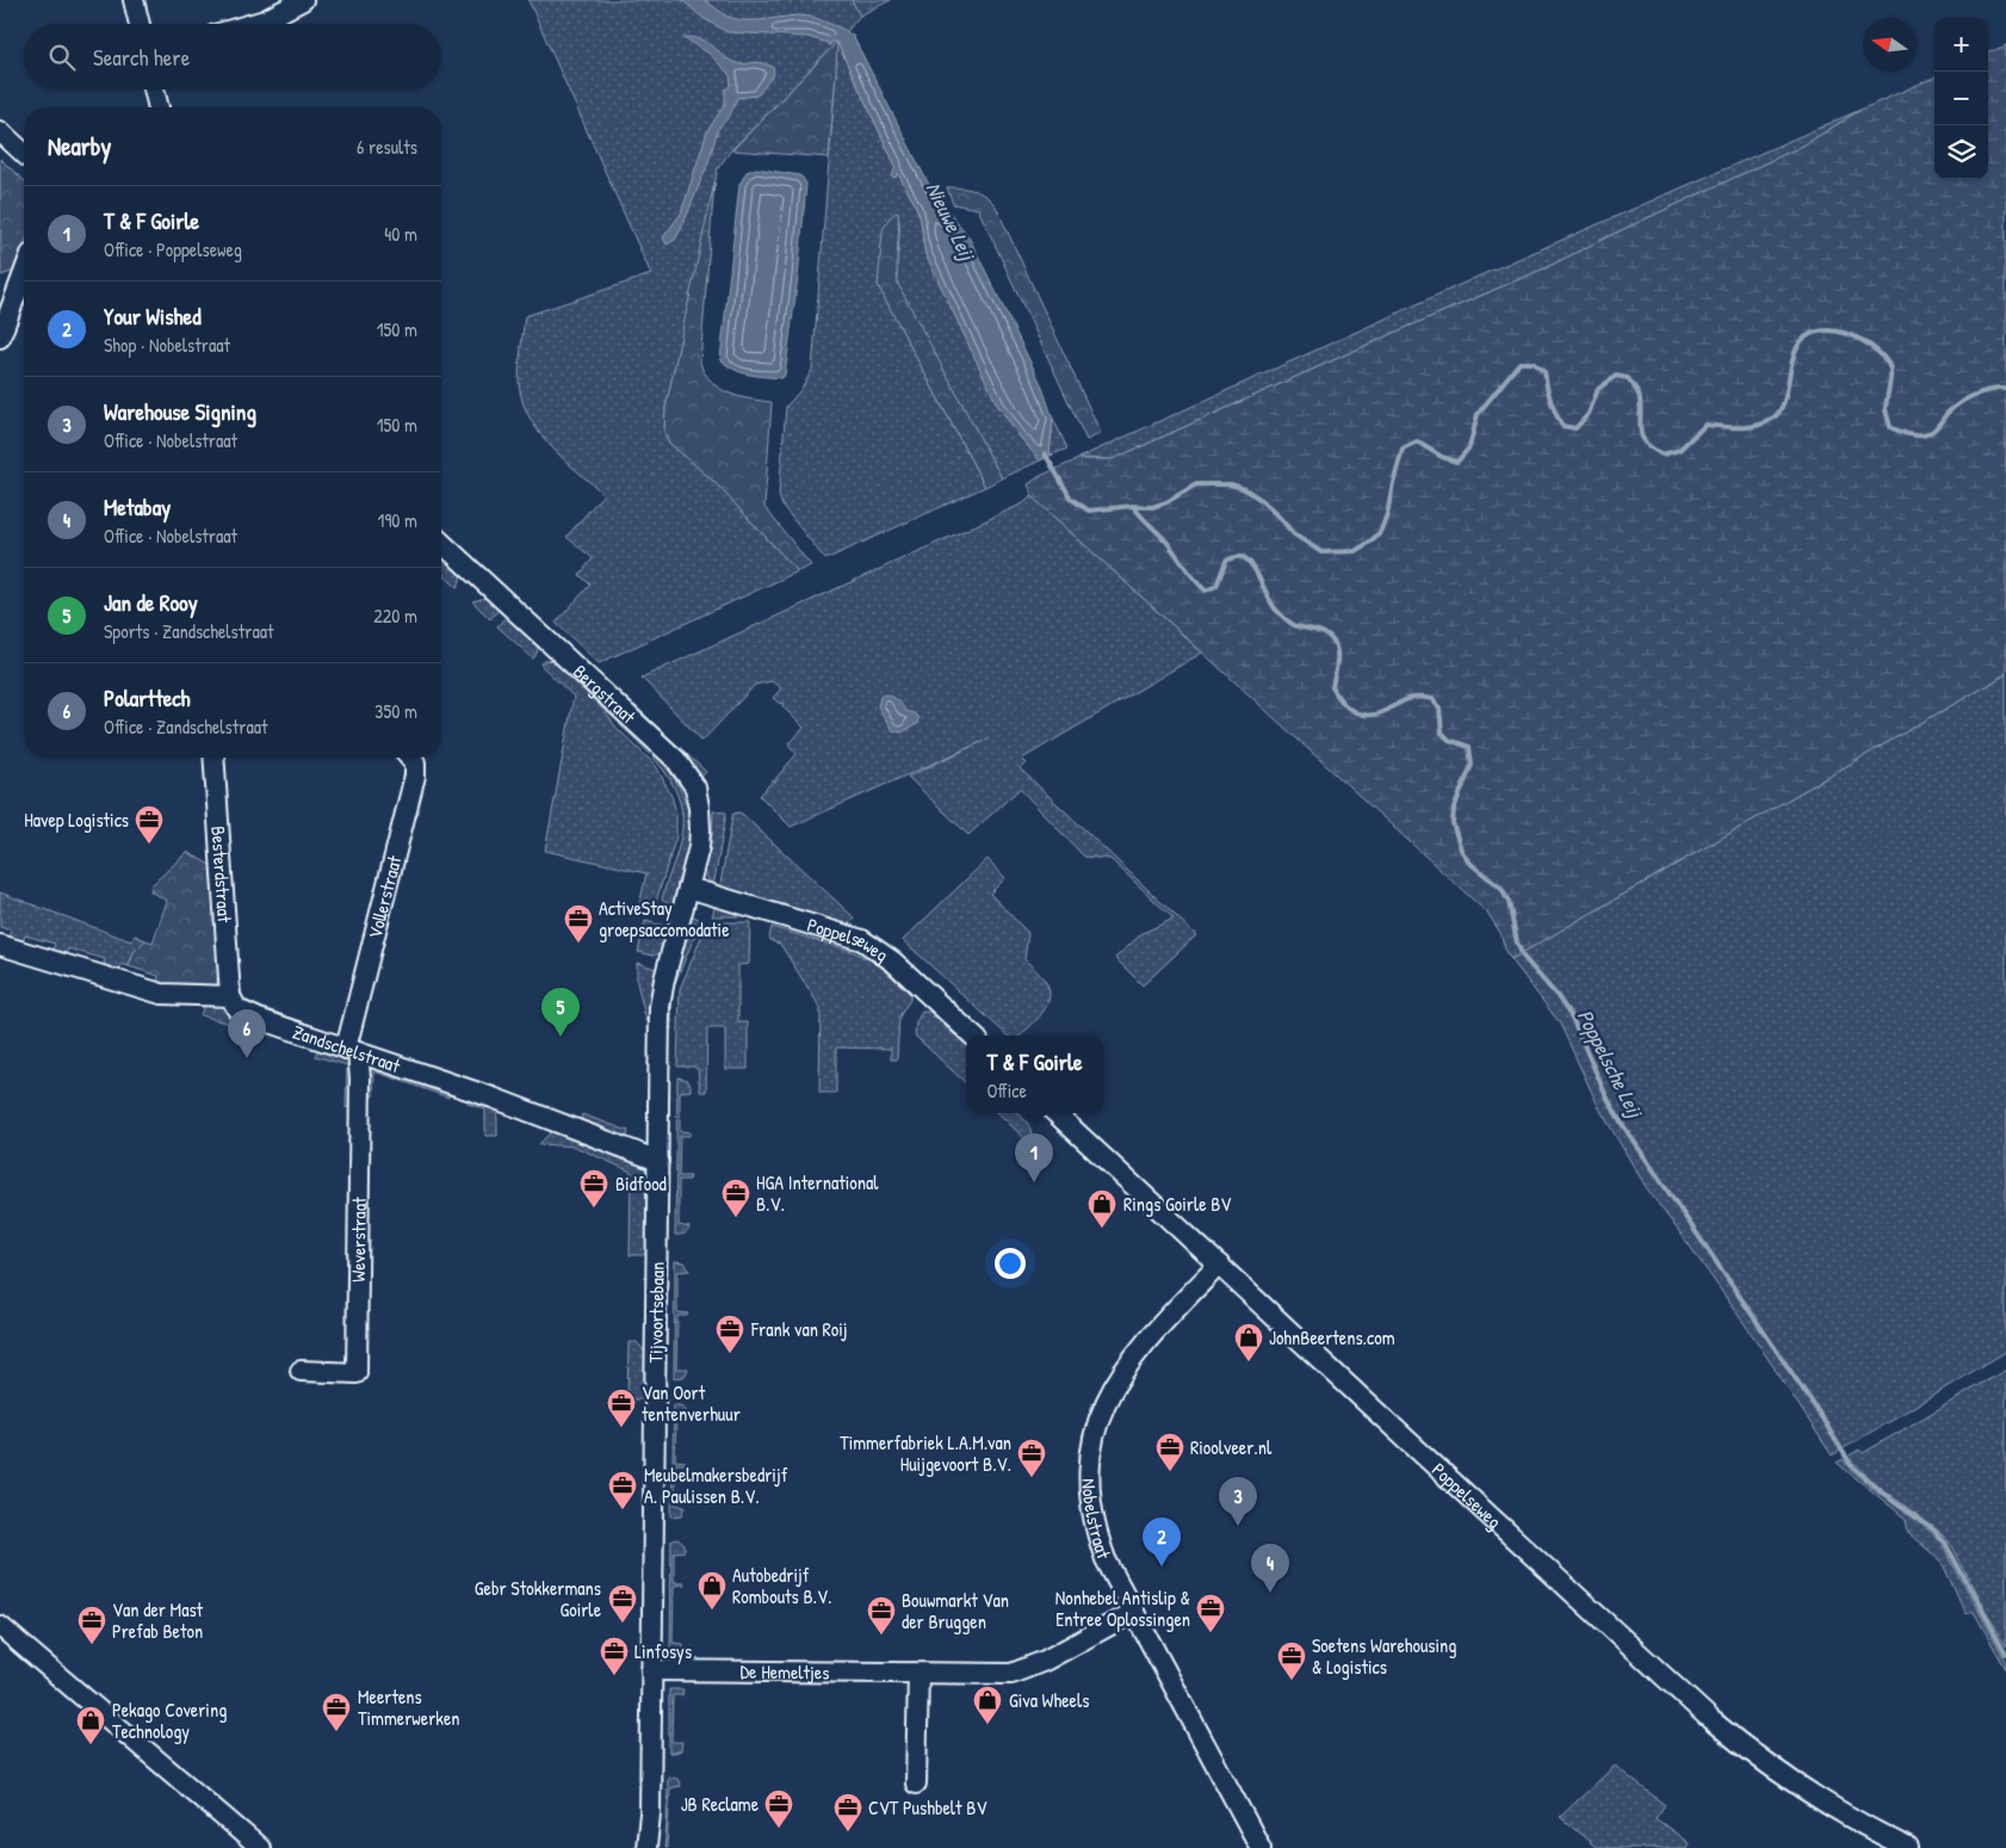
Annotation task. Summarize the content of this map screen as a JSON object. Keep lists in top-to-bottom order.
{
  "streets": {
    "street": [
      "Bergstraat",
      "Besterdstraat",
      "Vollerstraat",
      "Poppelseweg",
      "Zandschelstraat",
      "Weverstraat",
      "Tijvoortsebaan",
      "Nobelstraat",
      "De Hemeltjes"
    ]
  },
  "crossings": [
    ["Bergstraat", "Poppelseweg"],
    ["Bergstraat", "Tijvoortsebaan"],
    ["Besterdstraat", "Zandschelstraat"],
    ["Vollerstraat", "Zandschelstraat"],
    ["Vollerstraat", "Weverstraat"],
    ["Poppelseweg", "Tijvoortsebaan"],
    ["Poppelseweg", "Nobelstraat"],
    ["Zandschelstraat", "Weverstraat"],
    ["Zandschelstraat", "Tijvoortsebaan"],
    ["Tijvoortsebaan", "De Hemeltjes"],
    ["Nobelstraat", "De Hemeltjes"]
  ],
  "water": ["Nieuwe Leij", "Poppelsche Leij"],
  "places": {
    "office": [
      "Havep Logistics",
      "ActiveStay groepsaccomodatie",
      "Bidfood",
      "HGA International B.V.",
      "Frank van Roij",
      "Van Oort tentenverhuur",
      "Rioolveer.nl",
      "Timmerfabriek L.A.M.van Huijgevoort B.V.",
      "Meubelmakersbedrijf A. Paulissen B.V.",
      "Gebr Stokkermans Goirle",
      "Nonhebel Antislip & Entree Oplossingen",
      "Bouwmarkt Van der Bruggen",
      "Van der Mast Prefab Beton",
      "Linfosys",
      "Soetens Warehousing & Logistics",
      "Meertens Timmerwerken",
      "JB Reclame",
      "CVT Pushbelt BV"
    ],
    "shop": [
      "Rings Goirle BV",
      "JohnBeertens.com",
      "Autobedrijf Rombouts B.V.",
      "Giva Wheels",
      "Pekago Covering Technology"
    ]
  },
  "north": "left",
  "page": {
    "map_buttons": ["+", "−"],
    "search": "Search here",
    "heading": ["Nearby", "6 results"],
    "list": [
      {
        "mark": "1",
        "name": "T & F Goirle",
        "note": "Office · Poppelseweg",
        "value": "40 m"
      },
      {
        "mark": "2",
        "name": "Your Wished",
        "note": "Shop · Nobelstraat",
        "value": "150 m"
      },
      {
        "mark": "3",
        "name": "Warehouse Signing",
        "note": "Office · Nobelstraat",
        "value": "150 m"
      },
      {
        "mark": "4",
        "name": "Metabay",
        "note": "Office · Nobelstraat",
        "value": "190 m"
      },
      {
        "mark": "5",
        "name": "Jan de Rooy",
        "note": "Sports · Zandschelstraat",
        "value": "220 m"
      },
      {
        "mark": "6",
        "name": "Polarttech",
        "note": "Office · Zandschelstraat",
        "value": "350 m"
      }
    ],
    "pins": [
      "5",
      "6",
      "1",
      "3",
      "2",
      "4"
    ],
    "popup": ["T & F Goirle", "Office"]
  }
}
